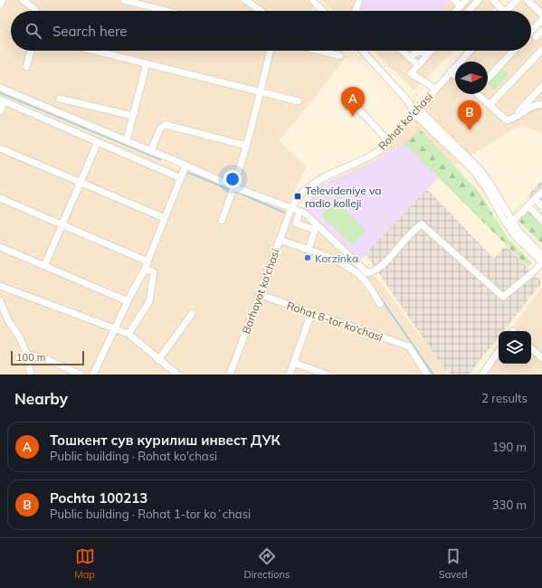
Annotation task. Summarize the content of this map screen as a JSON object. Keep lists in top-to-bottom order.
{
  "streets": {
    "street": ["Rohat ko'chasi", "Barhayot ko'chasi", "Rohat 8-tor ko‘chasi"]
  },
  "crossings": [
    ["Rohat ko'chasi", "Barhayot ko'chasi"],
    ["Barhayot ko'chasi", "Rohat 8-tor ko‘chasi"]
  ],
  "places": {
    "transit": ["Televideniye va radio kolleji"],
    "other": ["Korzinka"]
  },
  "scale_bar": "100 m",
  "north": "right",
  "page": {
    "search": "Search here",
    "pins": ["A", "B"],
    "scale": "100 m",
    "heading": ["Nearby", "2 results"],
    "list": [
      {
        "mark": "A",
        "name": "Тошкент сув курилиш инвест ДУК",
        "note": "Public building · Rohat ko'chasi",
        "value": "190 m"
      },
      {
        "mark": "B",
        "name": "Pochta 100213",
        "note": "Public building · Rohat 1-tor koʻchasi",
        "value": "330 m"
      }
    ],
    "nav": ["Map", "Directions", "Saved"]
  }
}
